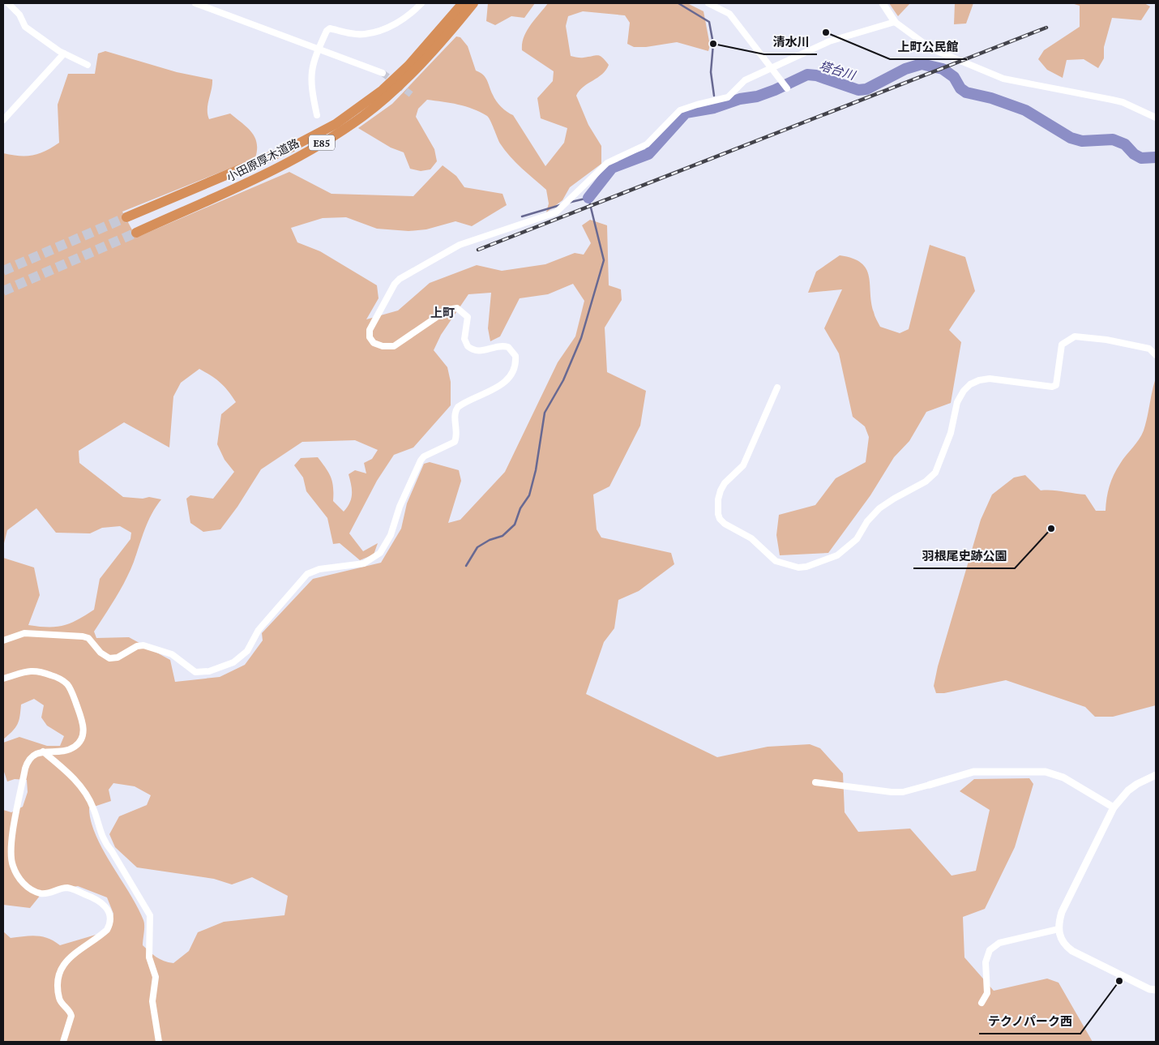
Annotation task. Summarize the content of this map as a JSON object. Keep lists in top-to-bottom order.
{
  "streets": {
    "highway": ["E85", "小田原厚木道路"]
  },
  "districts": ["上町"],
  "water": ["塔台川"],
  "places": [
    "上町公民館",
    "清水川",
    "羽根尾史跡公園",
    "テクノパーク西"
  ]
}
